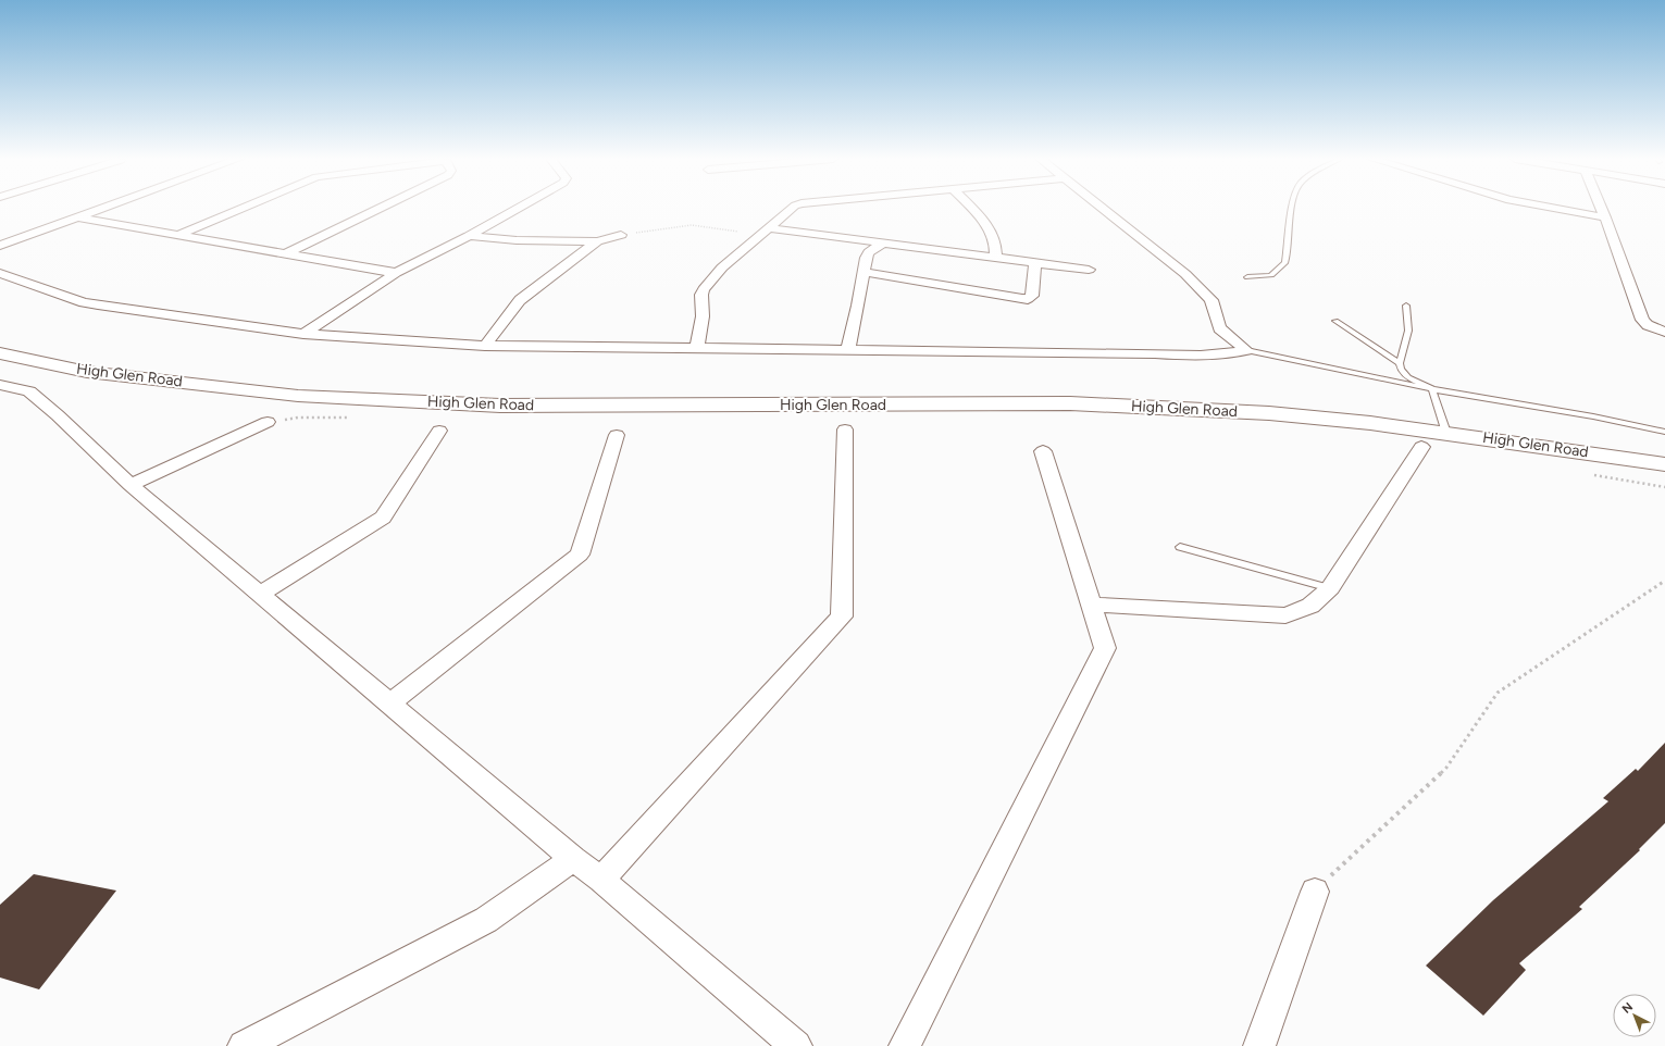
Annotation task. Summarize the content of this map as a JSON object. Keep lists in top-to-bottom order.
{
  "streets": {
    "main road": ["High Glen Road"]
  },
  "north": "top left"
}
